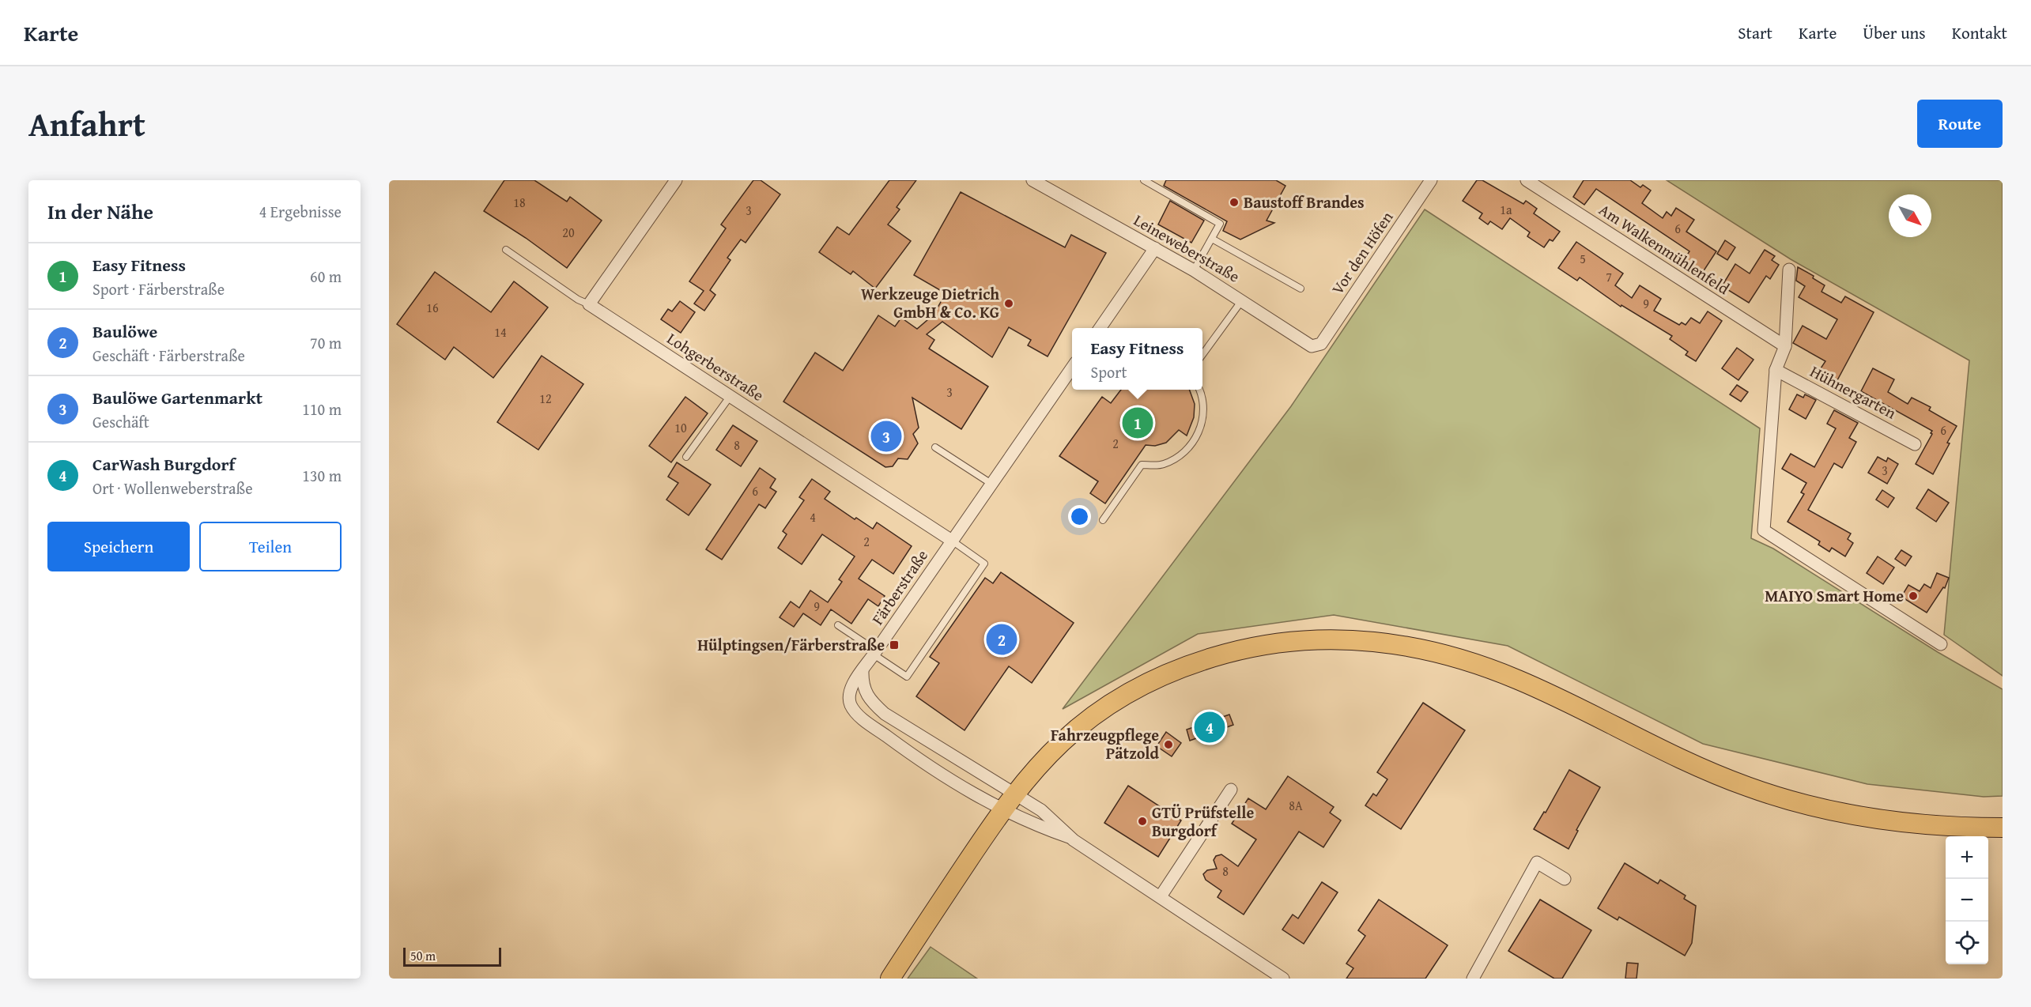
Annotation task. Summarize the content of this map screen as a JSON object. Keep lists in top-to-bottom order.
{
  "streets": {
    "street": [
      "Leineweberstraße",
      "Am Walkenmühlenfeld",
      "Vor den Höfen",
      "Lohgerberstraße",
      "Hühnergarten",
      "Färberstraße"
    ]
  },
  "crossings": [
    ["Leineweberstraße", "Vor den Höfen"],
    ["Lohgerberstraße", "Färberstraße"]
  ],
  "places": {
    "other": [
      "Baustoff Brandes",
      "Werkzeuge Dietrich GmbH & Co. KG",
      "MAIYO Smart Home",
      "Fahrzeugpflege Pätzold",
      "GTÜ Prüfstelle Burgdorf"
    ],
    "transit": ["Hülptingsen/Färberstraße"]
  },
  "house_numbers": [
    "18",
    "1a",
    "3",
    "6",
    "20",
    "5",
    "7",
    "9",
    "16",
    "14",
    "3",
    "12",
    "10",
    "6",
    "2",
    "8",
    "3",
    "6",
    "4",
    "2",
    "9",
    "8A",
    "8"
  ],
  "scale_bar": "50 m",
  "north": "bottom right",
  "page": {
    "header": "Karte",
    "nav": [
      "Start",
      "Karte",
      "Über uns",
      "Kontakt"
    ],
    "title": "Anfahrt",
    "buttons": [
      "Route",
      ["Speichern", "Teilen"]
    ],
    "heading": ["In der Nähe", "4 Ergebnisse"],
    "list": [
      {
        "mark": "1",
        "name": "Easy Fitness",
        "note": "Sport · Färberstraße",
        "value": "60 m"
      },
      {
        "mark": "2",
        "name": "Baulöwe",
        "note": "Geschäft · Färberstraße",
        "value": "70 m"
      },
      {
        "mark": "3",
        "name": "Baulöwe Gartenmarkt",
        "note": "Geschäft",
        "value": "110 m"
      },
      {
        "mark": "4",
        "name": "CarWash Burgdorf",
        "note": "Ort · Wollenweberstraße",
        "value": "130 m"
      }
    ],
    "popup": ["Easy Fitness", "Sport"],
    "pins": [
      "1",
      "3",
      "2",
      "4"
    ],
    "map_buttons": ["+", "−"],
    "scale": "50 m"
  }
}
